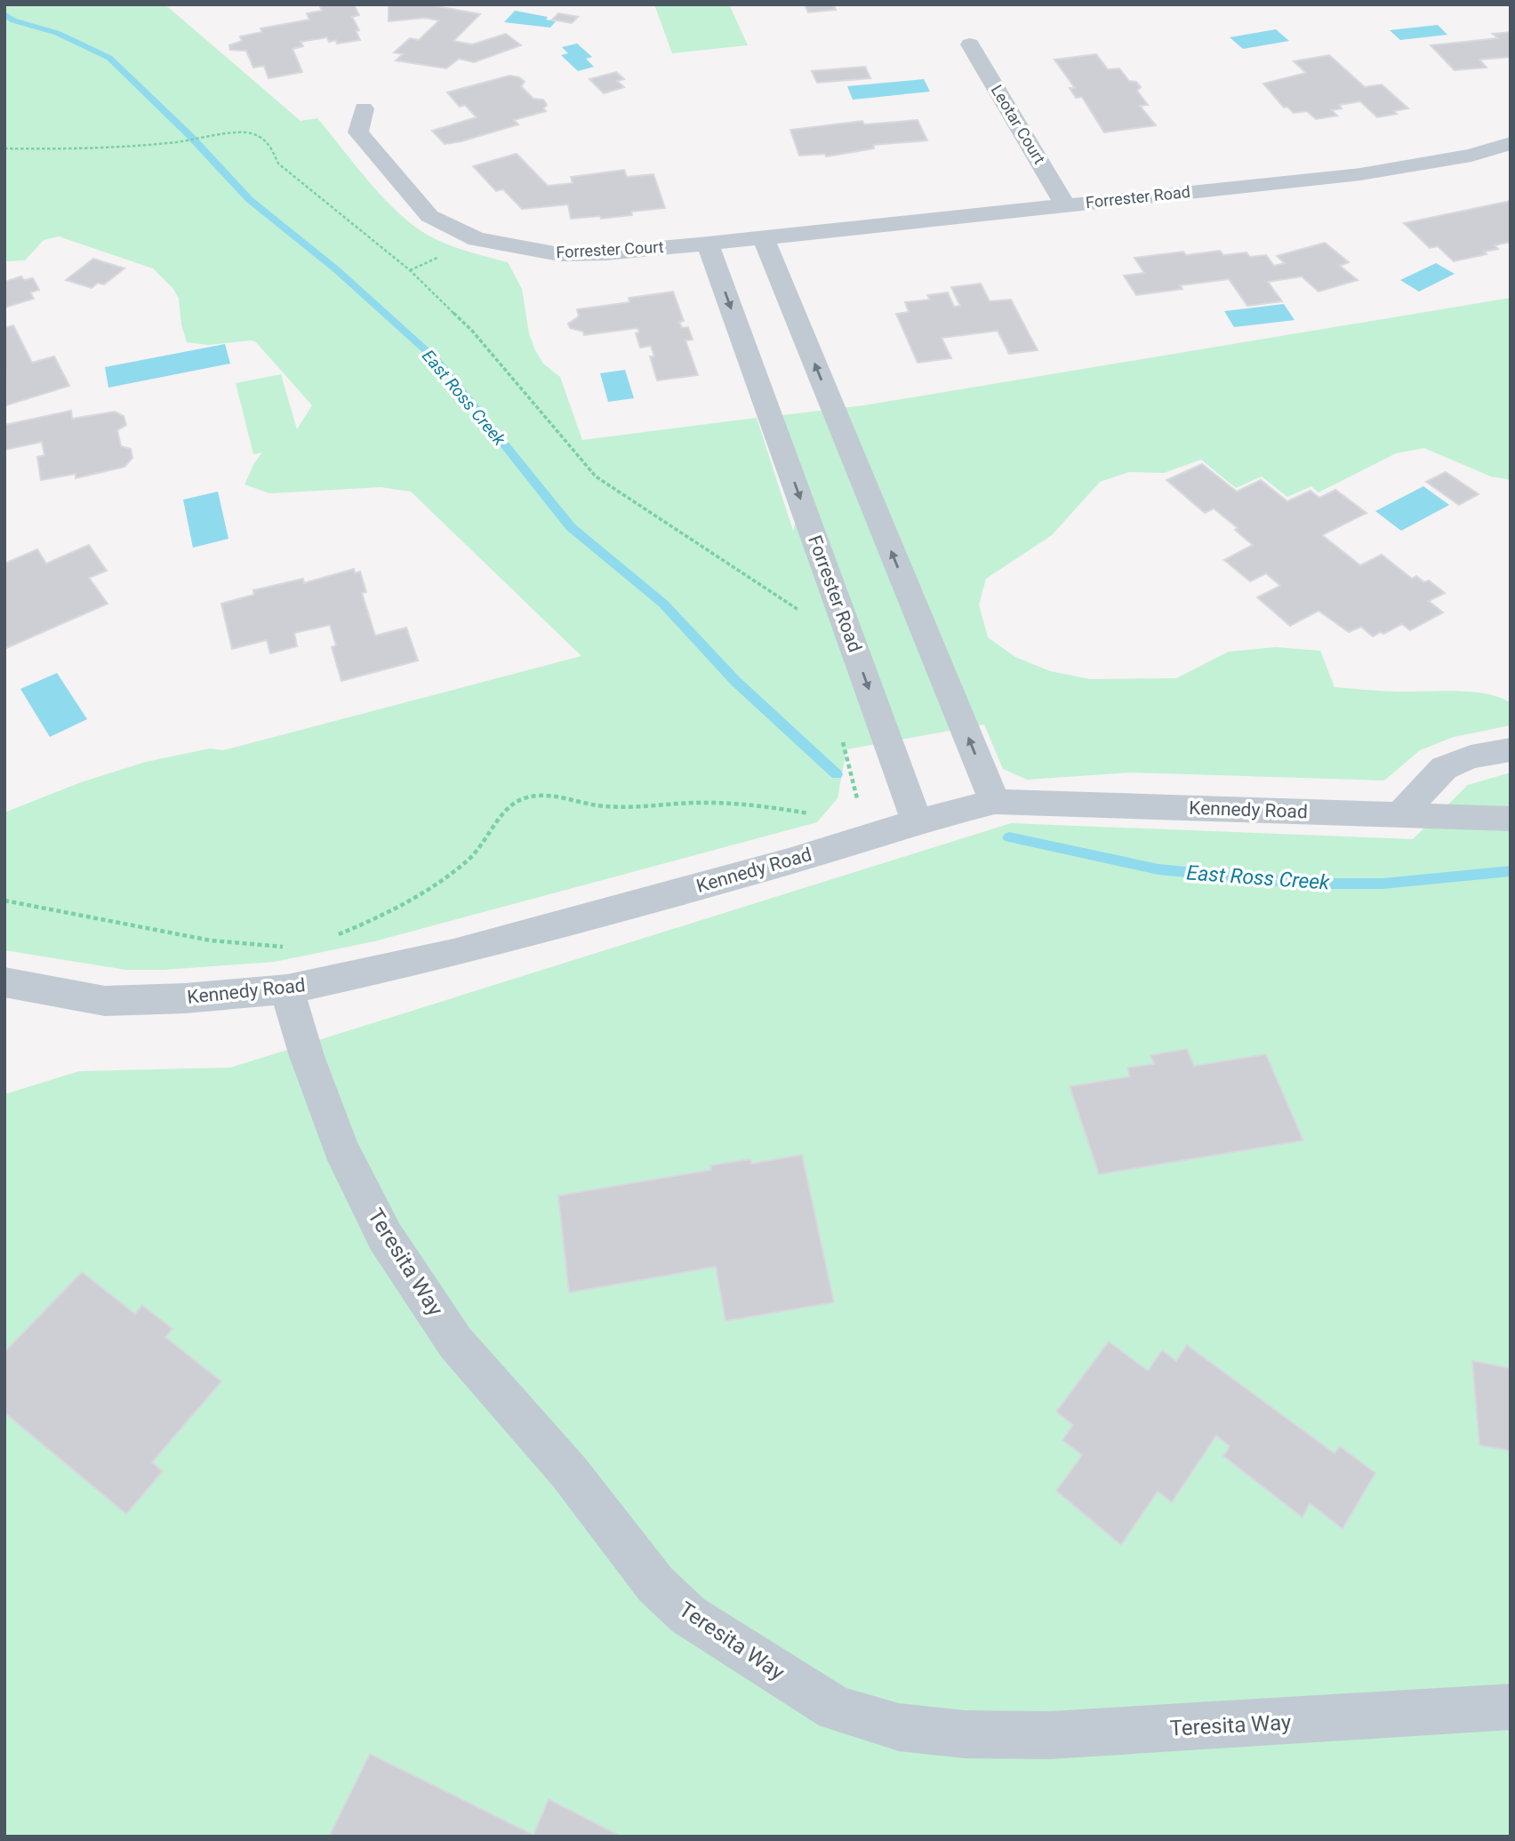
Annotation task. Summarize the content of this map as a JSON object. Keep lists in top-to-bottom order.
{
  "streets": {
    "street": [
      "Leotar Court",
      "Forrester Road",
      "Forrester Court",
      "Kennedy Road",
      "Teresita Way"
    ]
  },
  "crossings": [
    ["Leotar Court", "Forrester Road"],
    ["Forrester Road", "Forrester Court"],
    ["Forrester Road", "Kennedy Road"],
    ["Kennedy Road", "Teresita Way"]
  ],
  "water": ["East Ross Creek"]
}
